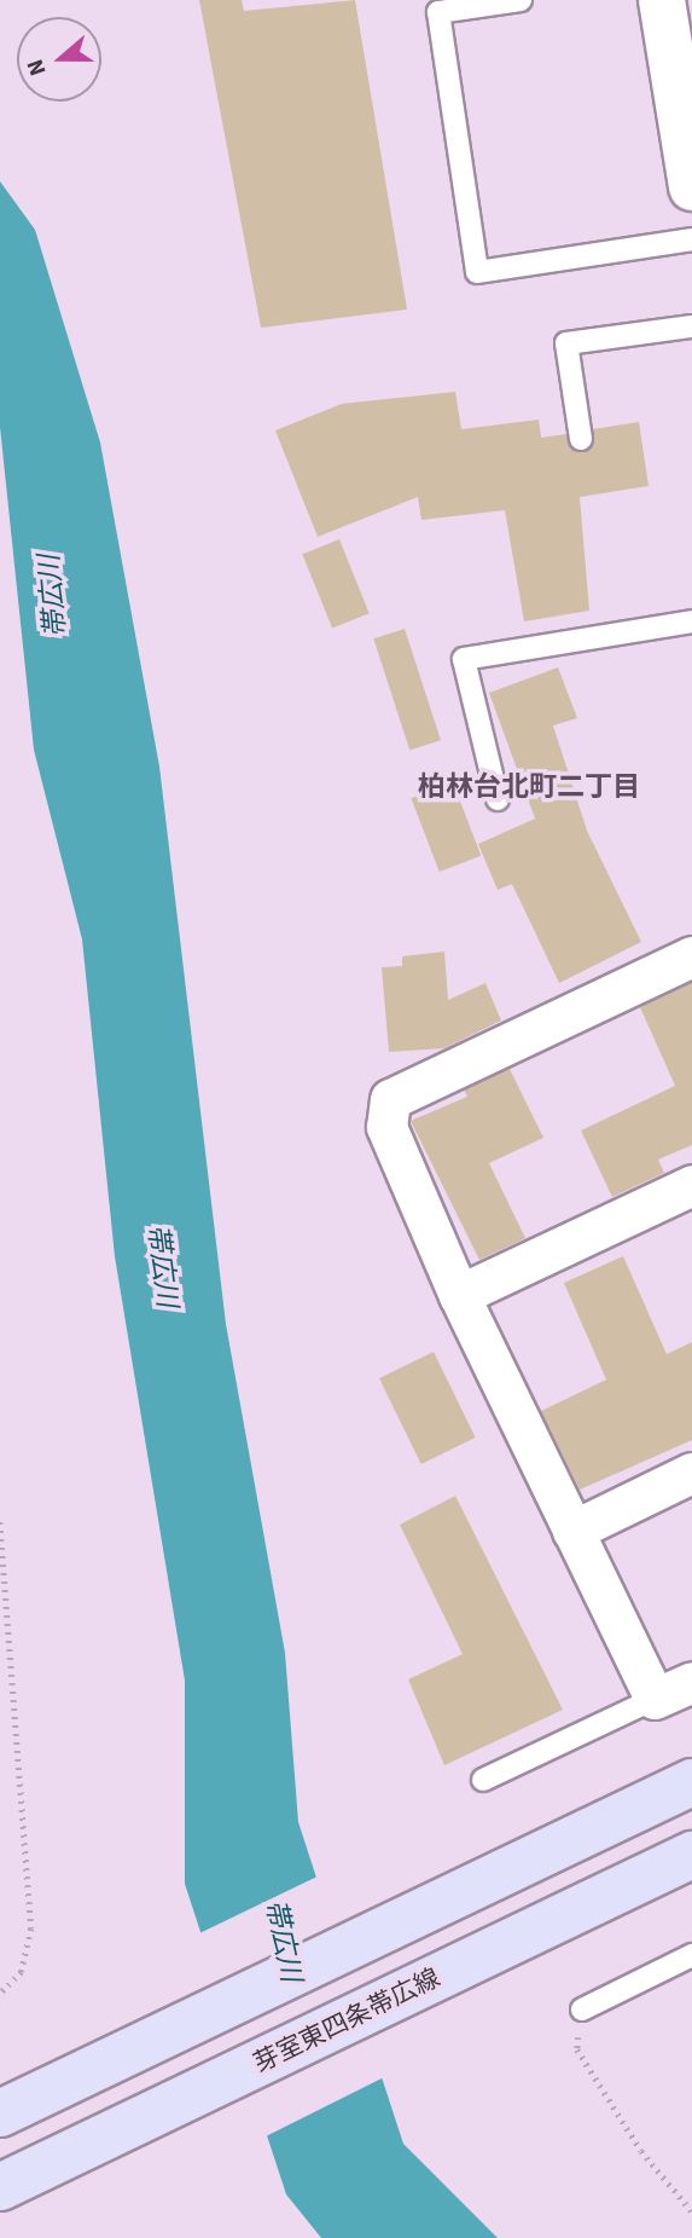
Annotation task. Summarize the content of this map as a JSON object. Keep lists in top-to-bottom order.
{
  "streets": {
    "main road": ["芽室東四条帯広線"]
  },
  "districts": ["柏林台北町二丁目"],
  "water": ["帯広川"],
  "north": "left"
}
